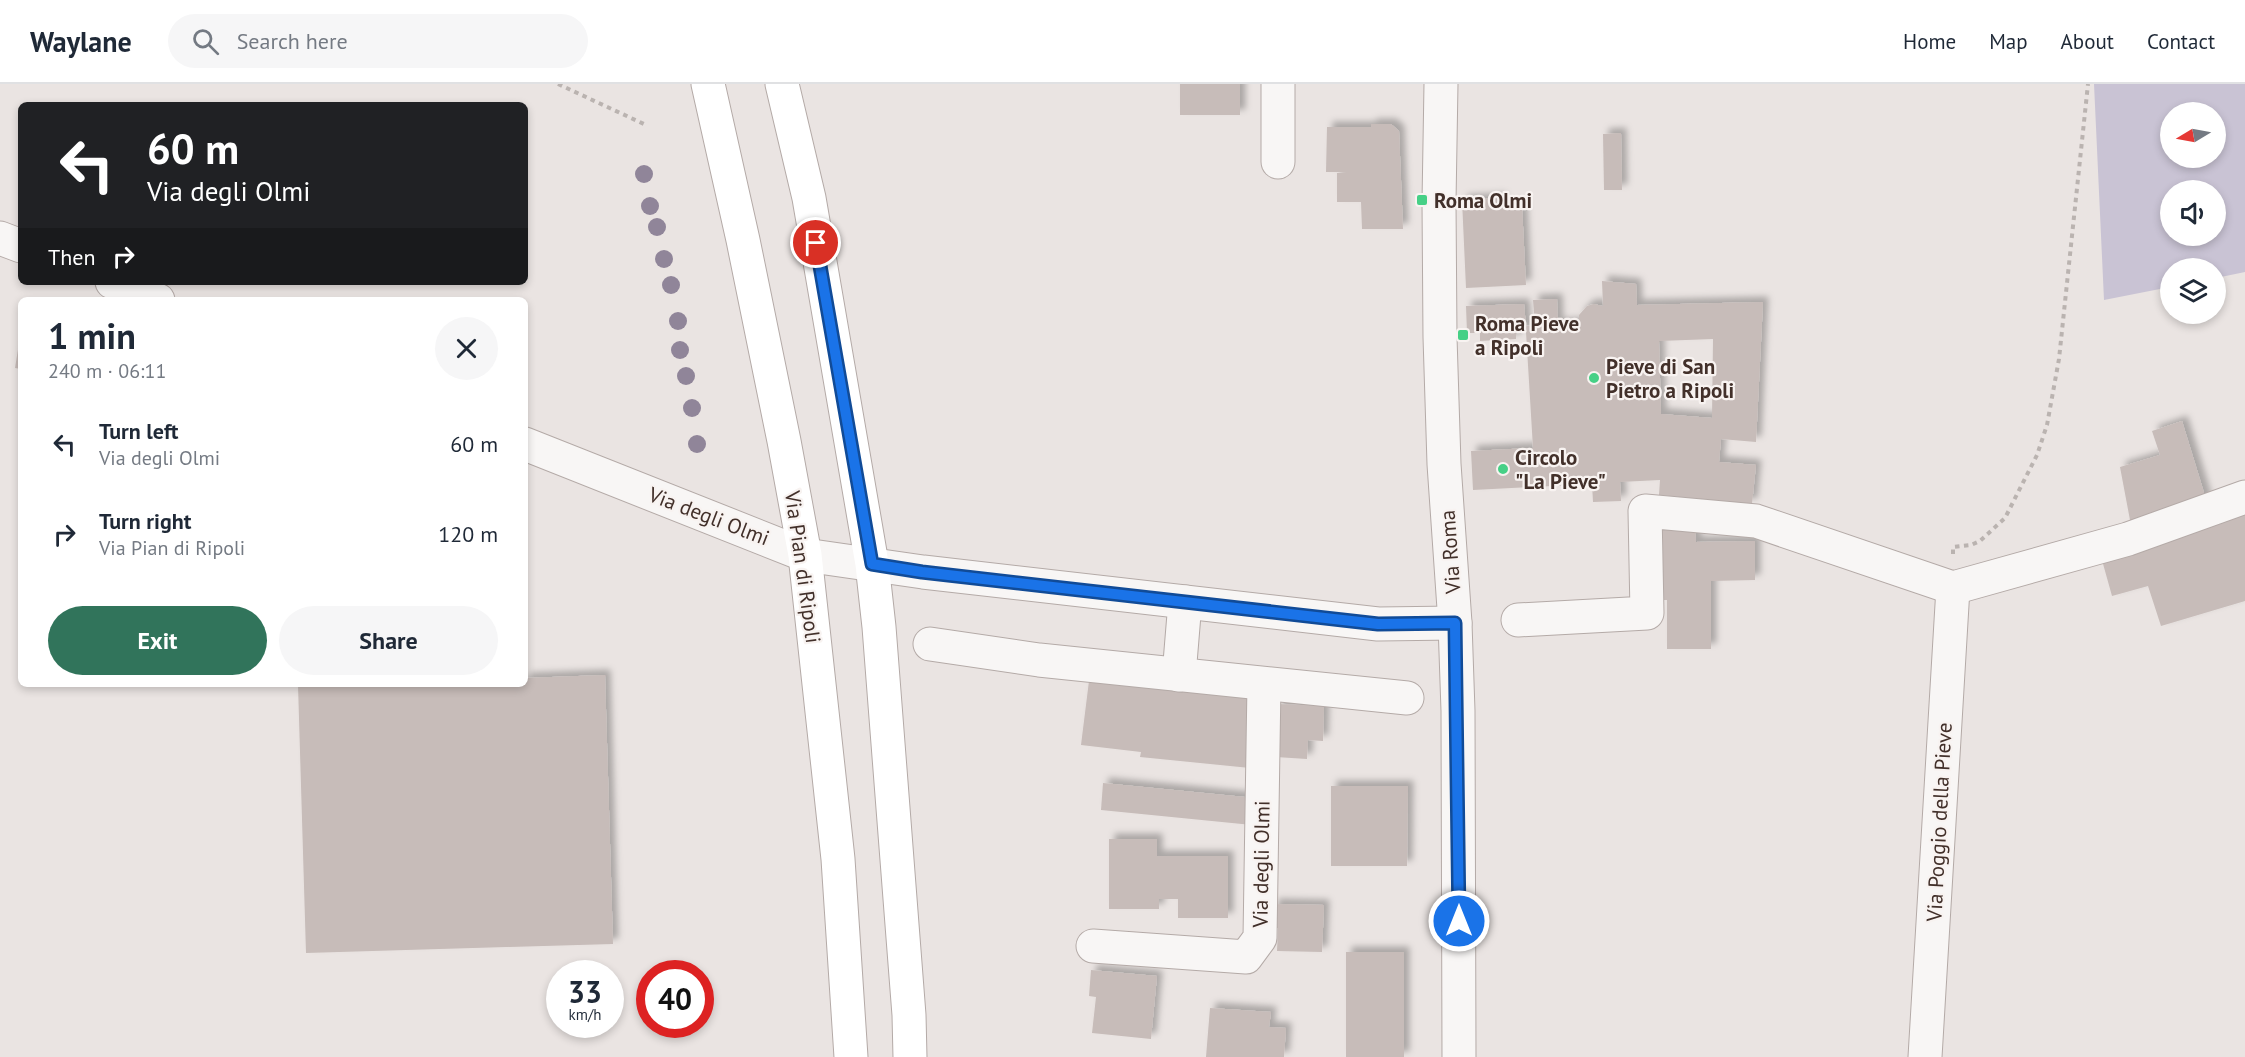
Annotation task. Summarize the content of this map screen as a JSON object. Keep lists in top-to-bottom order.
{
  "streets": {
    "main road": ["Via Pian di Ripoli"],
    "street": ["Via degli Olmi", "Via Roma", "Via Poggio della Pieve"]
  },
  "crossings": [
    ["Via degli Olmi", "Via Roma"],
    ["Via degli Olmi", "Via Pian di Ripoli"]
  ],
  "places": {
    "transit": ["Roma Olmi", "Roma Pieve a Ripoli"],
    "other": ["Pieve di San Pietro a Ripoli", "Circolo \"La Pieve\""]
  },
  "north": "left",
  "page": {
    "header": "Waylane",
    "search": "Search here",
    "nav": [
      "Home",
      "Map",
      "About",
      "Contact"
    ],
    "turn": ["60 m", "Via degli Olmi"],
    "then": "Then",
    "heading": ["1 min", "240 m · 06:11"],
    "list": [
      {
        "name": "Turn left",
        "note": "Via degli Olmi",
        "value": "60 m"
      },
      {
        "name": "Turn right",
        "note": "Via Pian di Ripoli",
        "value": "120 m"
      }
    ],
    "buttons": ["Exit", "Share"],
    "speed": "33 km/h",
    "limit": "40"
  }
}
